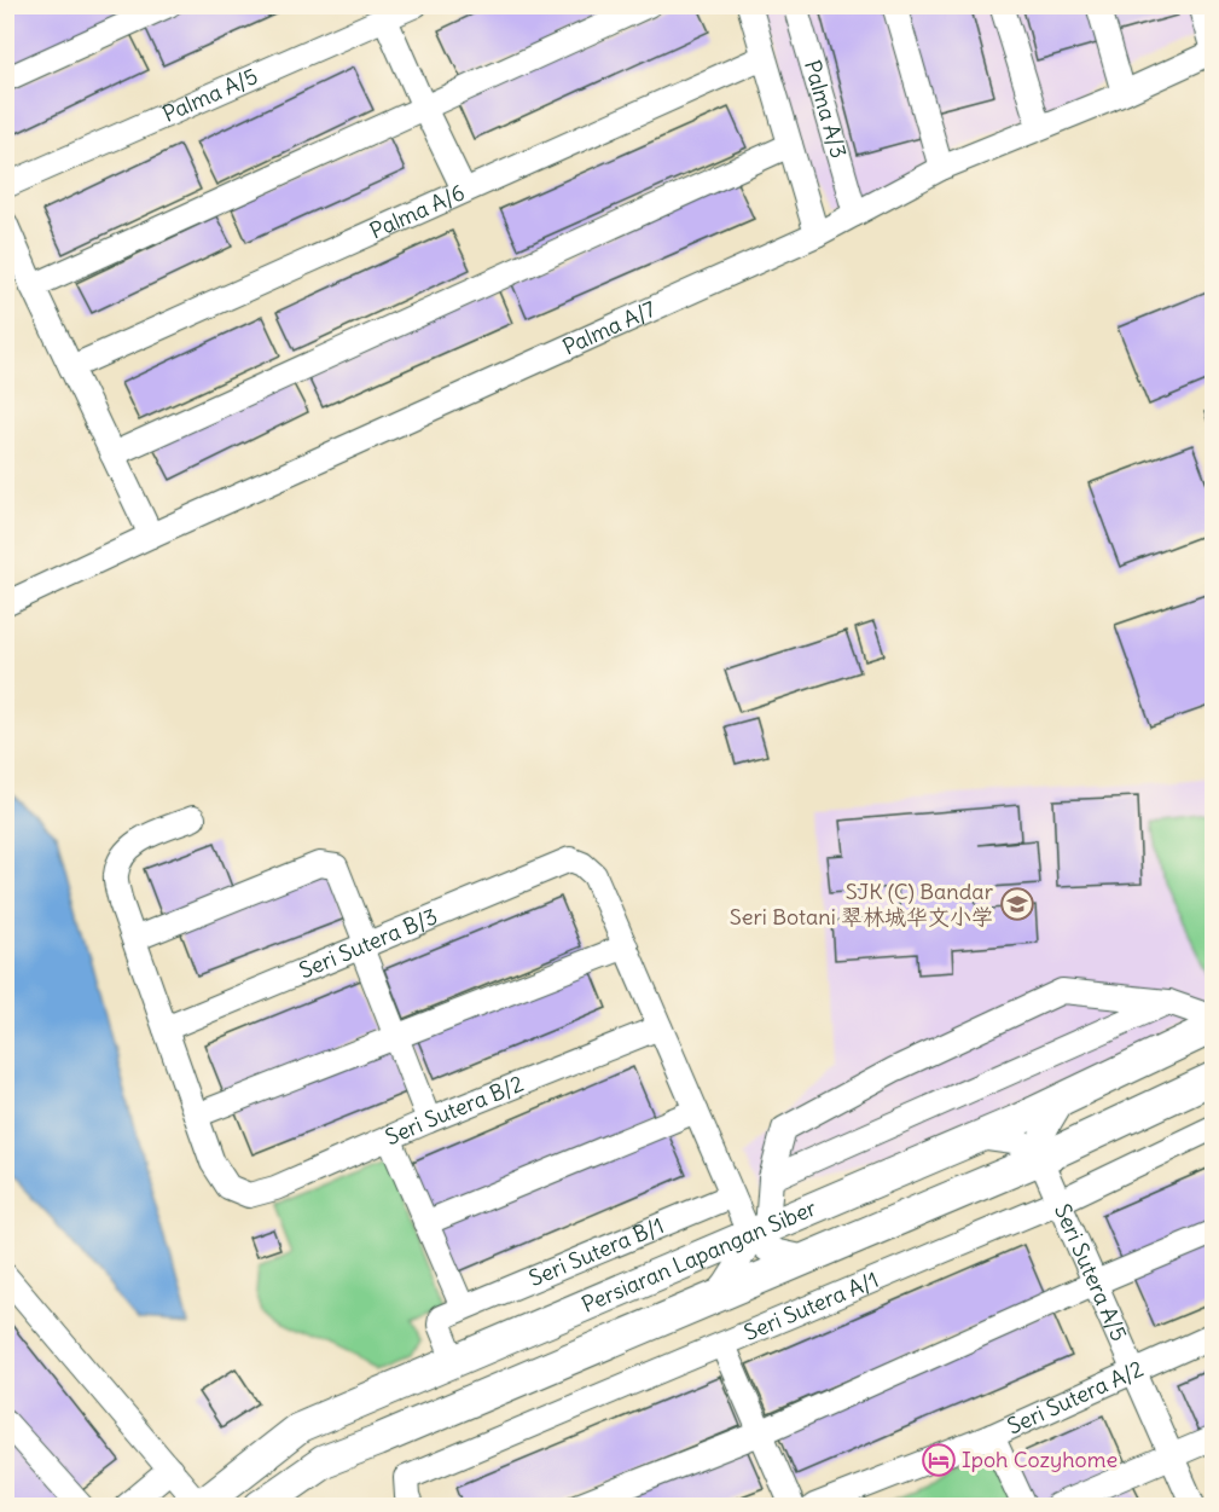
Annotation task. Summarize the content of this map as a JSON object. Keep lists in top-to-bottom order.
{
  "streets": {
    "main road": ["Persiaran Lapangan Siber"],
    "street": [
      "Palma A/5",
      "Palma A/3",
      "Palma A/6",
      "Palma A/7",
      "Seri Sutera B/3",
      "Seri Sutera B/2",
      "Seri Sutera B/1",
      "Seri Sutera A/5",
      "Seri Sutera A/1",
      "Seri Sutera A/2"
    ]
  },
  "crossings": [
    ["Palma A/3", "Palma A/7"],
    ["Persiaran Lapangan Siber", "Seri Sutera A/5"],
    ["Seri Sutera A/5", "Seri Sutera A/1"],
    ["Seri Sutera A/5", "Seri Sutera A/2"]
  ],
  "places": {
    "school or university": ["SJK (C) Bandar Seri Botani 翠林城华文小学"],
    "hotel": ["Ipoh Cozyhome"]
  }
}
